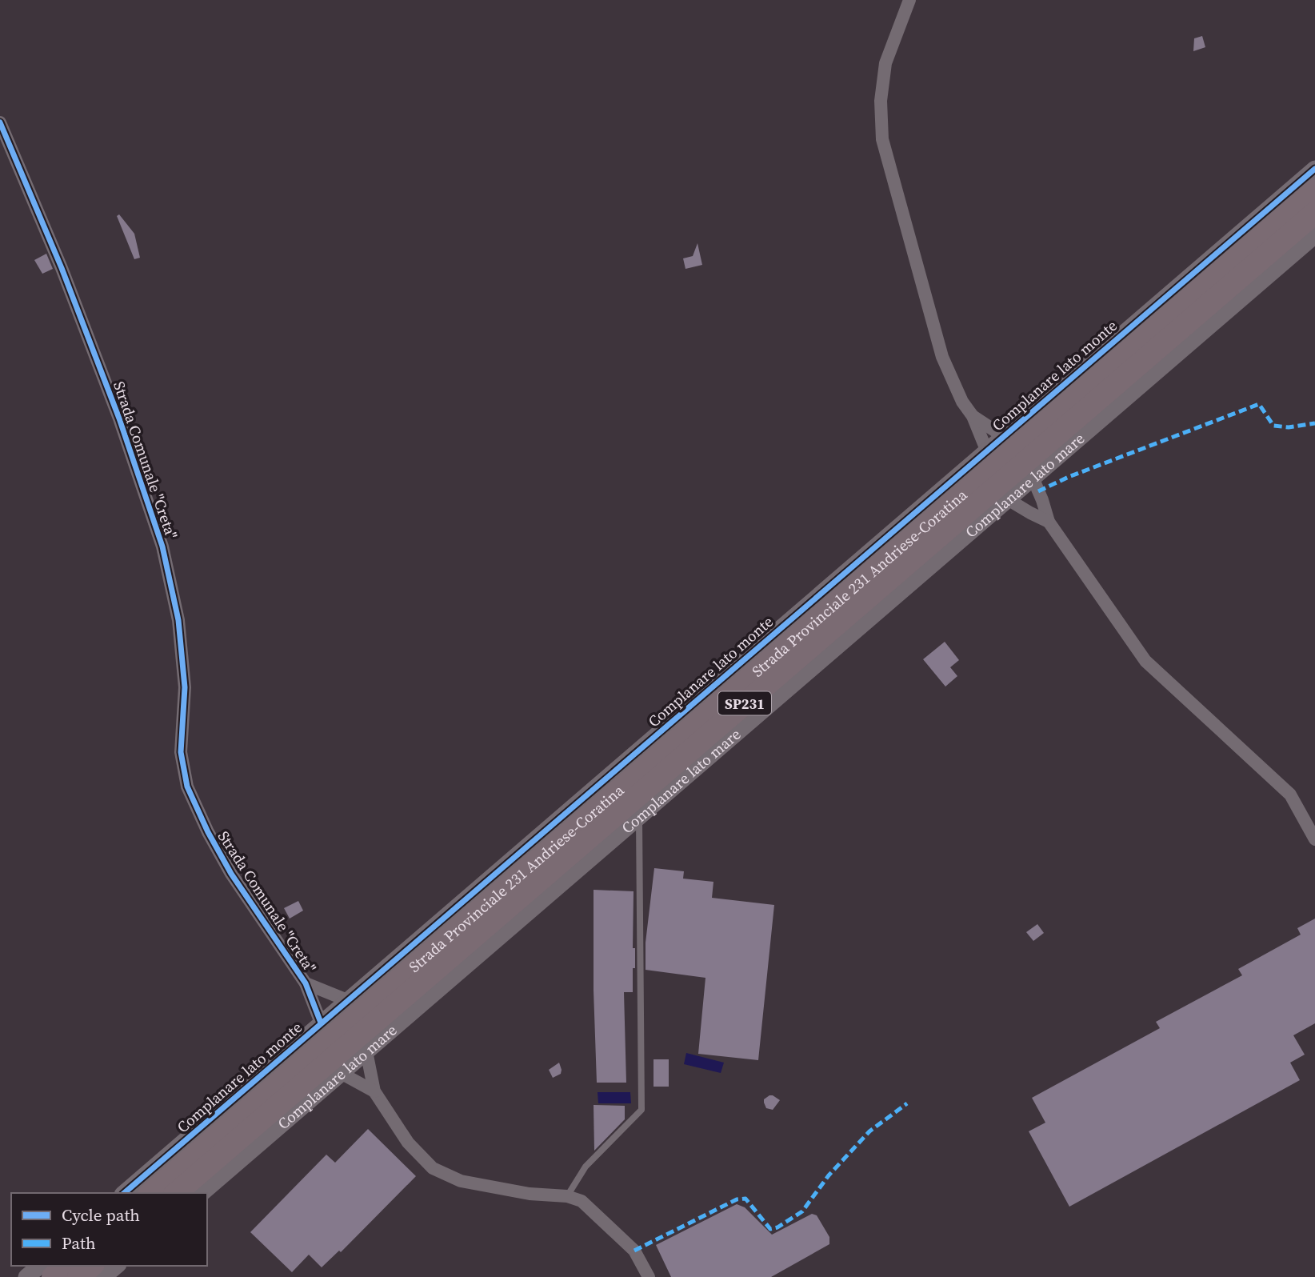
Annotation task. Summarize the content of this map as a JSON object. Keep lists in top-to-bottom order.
{
  "streets": {
    "highway": ["Strada Provinciale 231 Andriese-Coratina", "SP231"],
    "street": ["Complanare lato monte", "Strada Comunale \"Creta\"", "Complanare lato mare"]
  },
  "crossings": [
    ["Complanare lato monte", "Strada Comunale \"Creta\""]
  ],
  "legend": ["Cycle path", "Path"]
}
